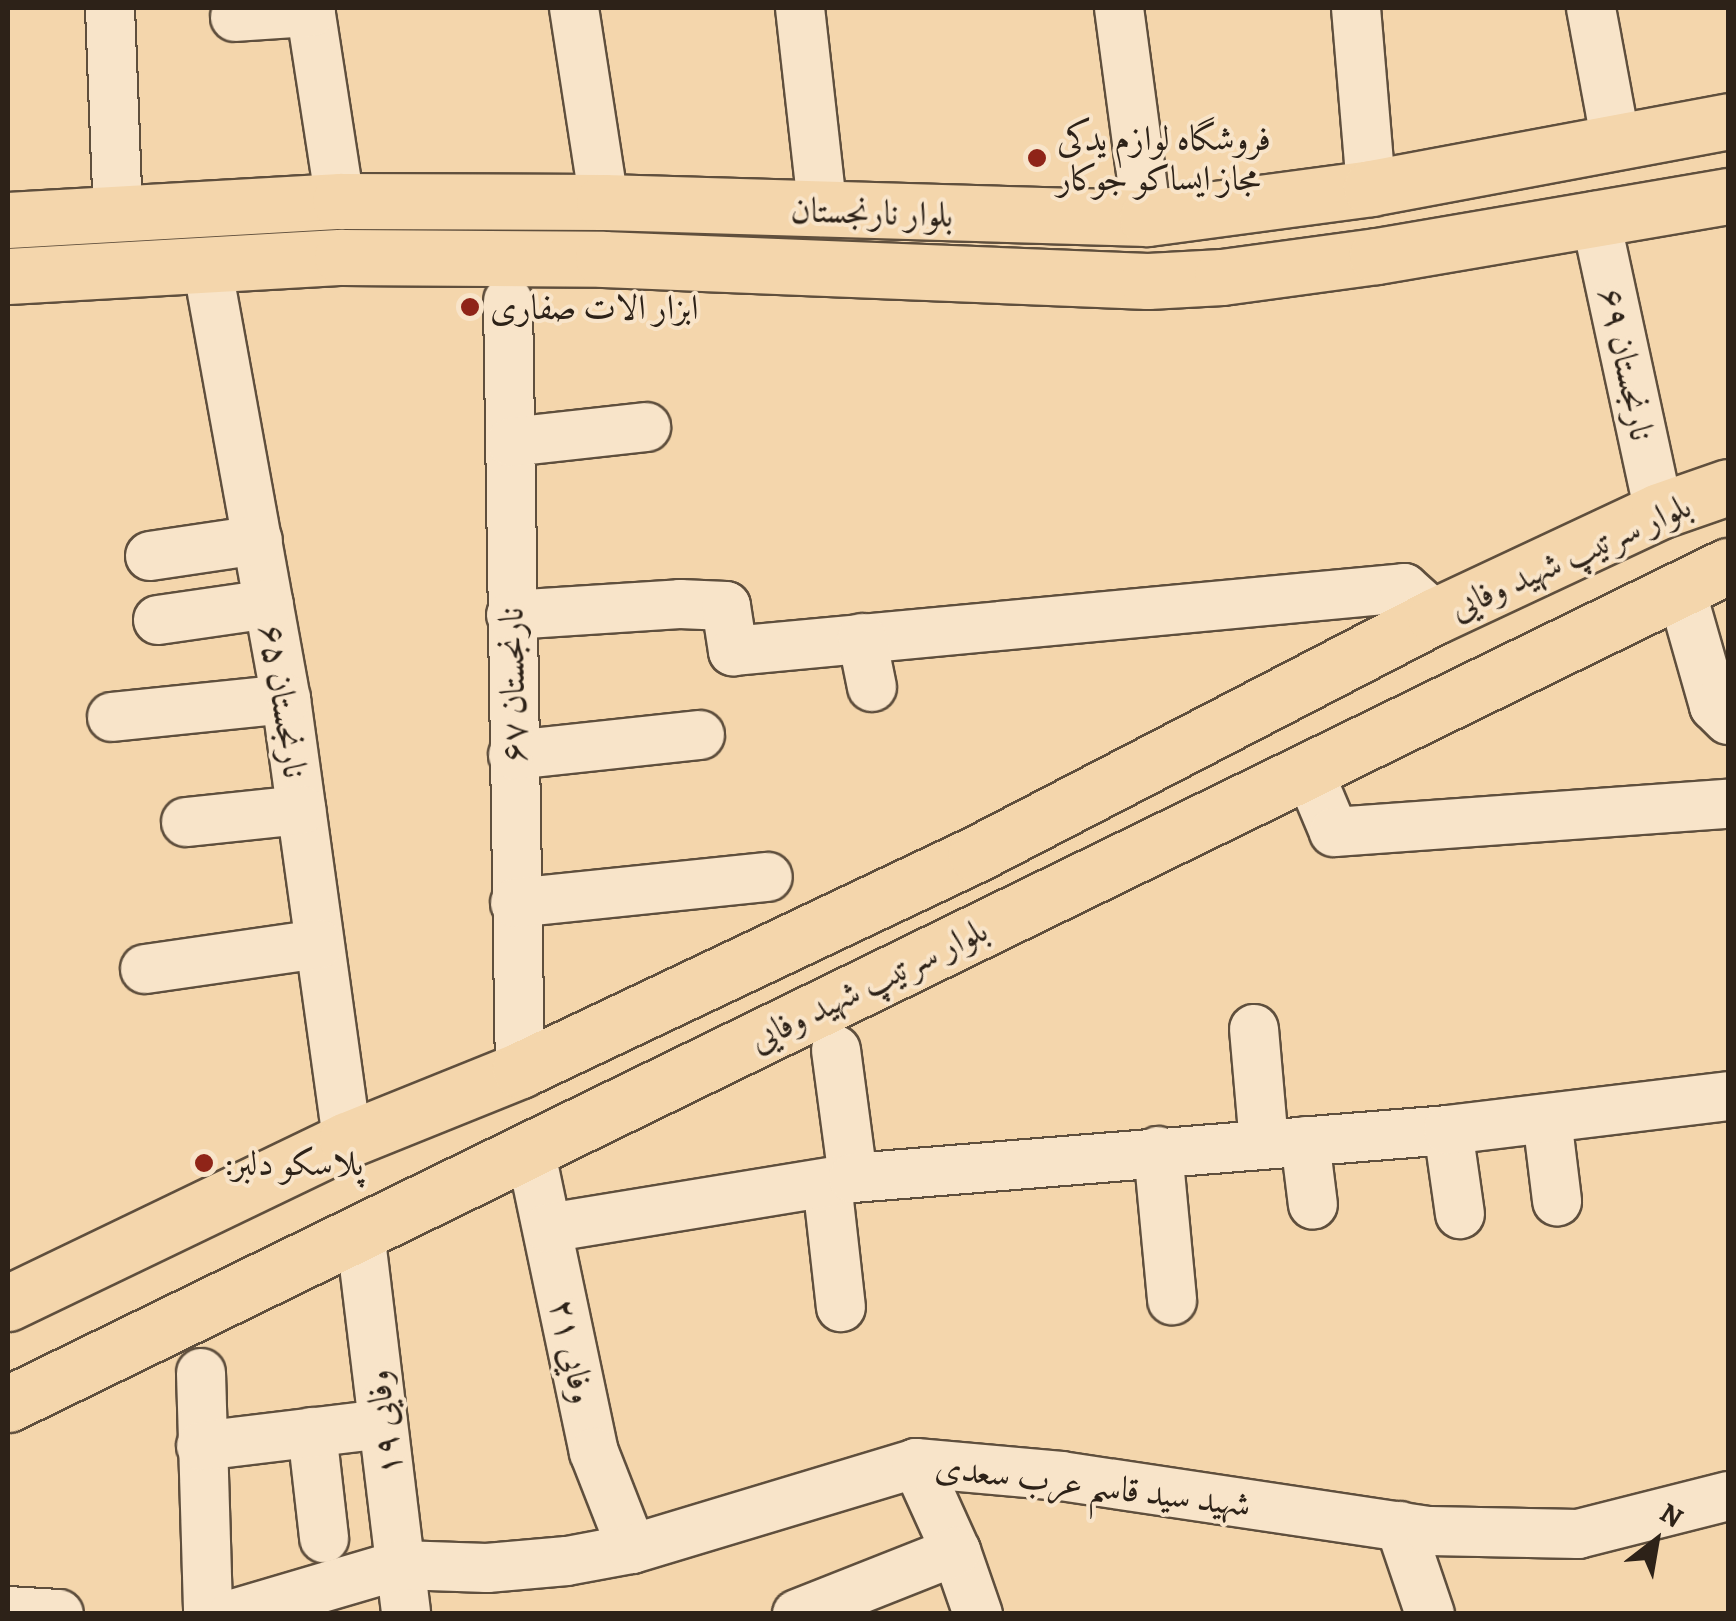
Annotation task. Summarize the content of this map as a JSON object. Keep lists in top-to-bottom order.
{
  "streets": {
    "main road": ["بلوار نارنجستان", "بلوار سرتیپ شهید وفایی"],
    "street": [
      "نارنجستان ۶۹",
      "نارنجستان ۶۷",
      "نارنجستان ۶۵",
      "وفایی ۲۱",
      "وفایی ۱۹",
      "شهید سید قاسم عرب سعدی"
    ]
  },
  "crossings": [
    ["بلوار نارنجستان", "نارنجستان ۶۹"],
    ["بلوار نارنجستان", "نارنجستان ۶۵"],
    ["نارنجستان ۶۹", "بلوار سرتیپ شهید وفایی"],
    ["بلوار سرتیپ شهید وفایی", "نارنجستان ۶۷"],
    ["بلوار سرتیپ شهید وفایی", "نارنجستان ۶۵"],
    ["بلوار سرتیپ شهید وفایی", "وفایی ۲۱"],
    ["بلوار سرتیپ شهید وفایی", "وفایی ۱۹"],
    ["وفایی ۲۱", "شهید سید قاسم عرب سعدی"],
    ["وفایی ۱۹", "شهید سید قاسم عرب سعدی"]
  ],
  "places": ["فروشگاه لوازم یدکی مجاز ایساکو جوکار", "ابزار الات صفاری", ":پلاسکو دلبر"],
  "north": "top right"
}
